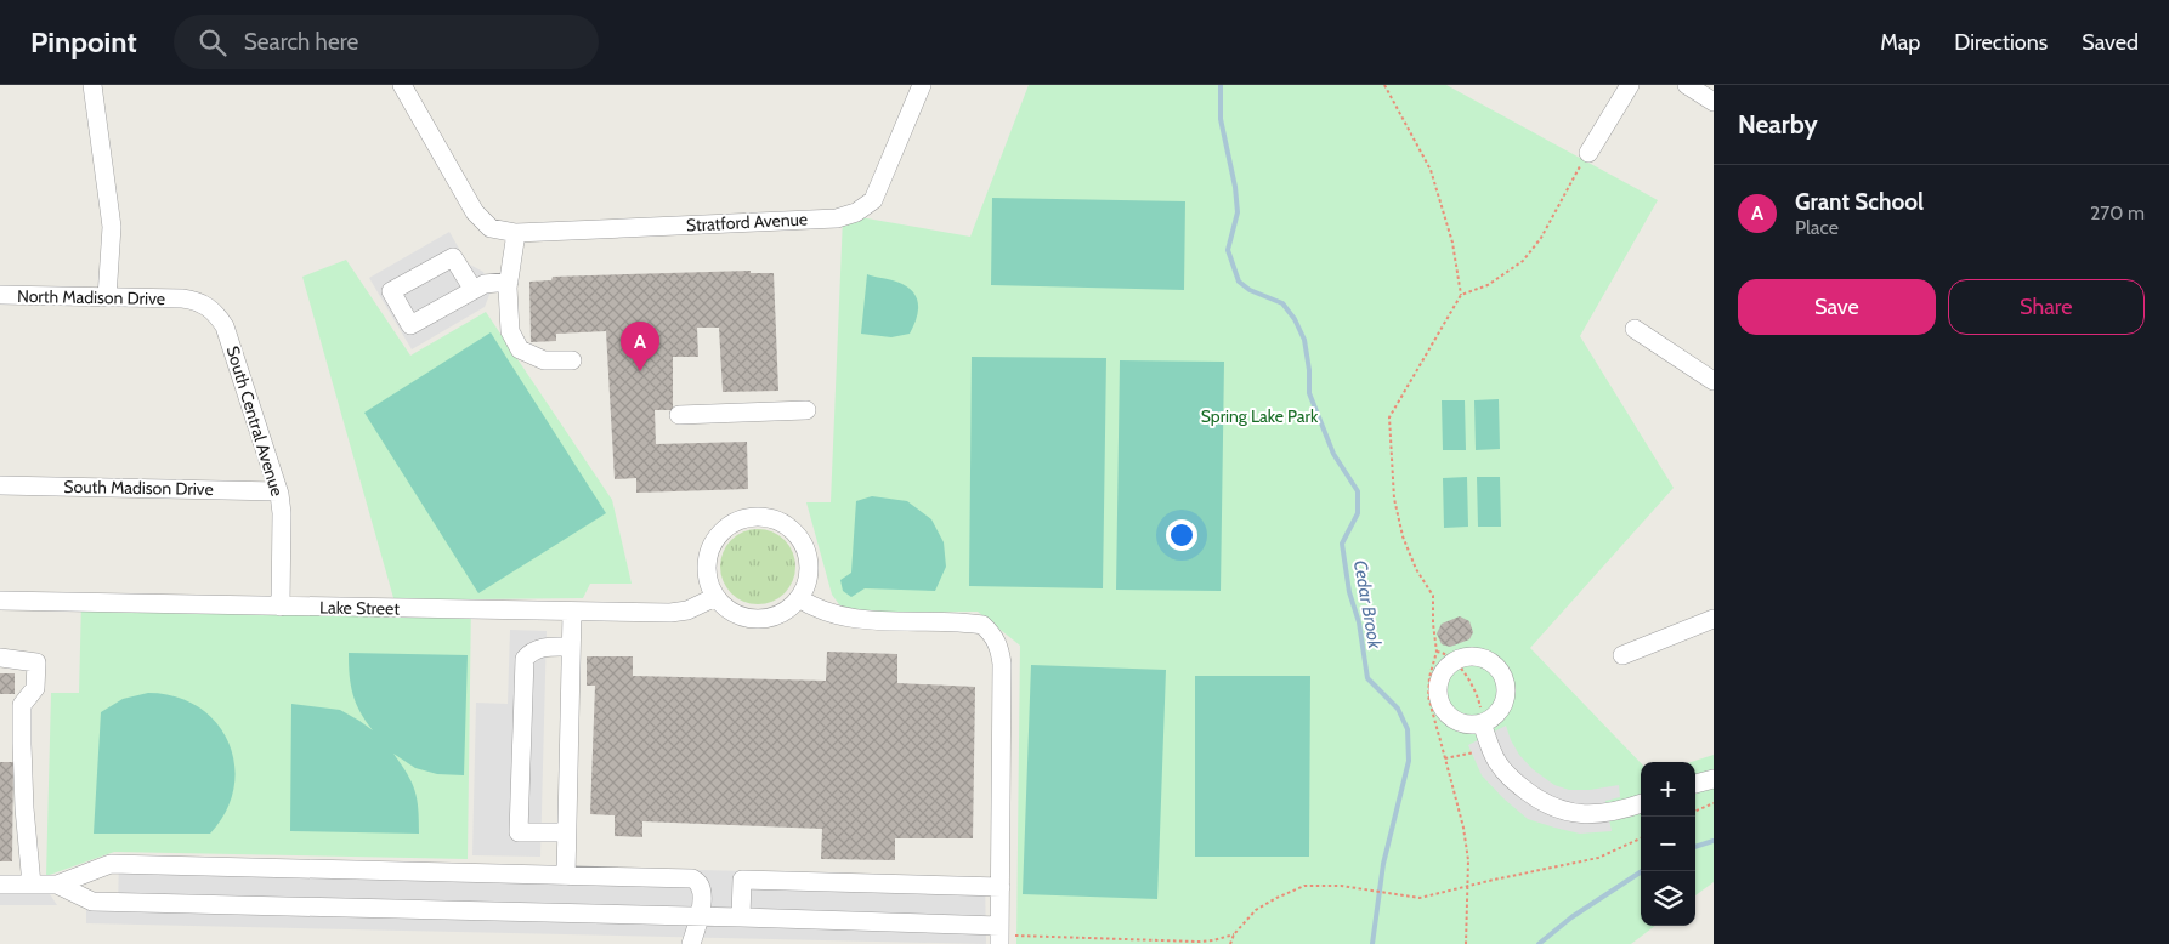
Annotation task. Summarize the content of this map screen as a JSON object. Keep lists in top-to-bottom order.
{
  "streets": {
    "street": [
      "Stratford Avenue",
      "North Madison Drive",
      "South Central Avenue",
      "South Madison Drive",
      "Lake Street"
    ]
  },
  "crossings": [
    ["North Madison Drive", "South Central Avenue"],
    ["South Central Avenue", "South Madison Drive"],
    ["South Central Avenue", "Lake Street"]
  ],
  "water": ["Cedar Brook"],
  "parks": ["Spring Lake Park"],
  "page": {
    "header": "Pinpoint",
    "search": "Search here",
    "nav": ["Map", "Directions", "Saved"],
    "heading": "Nearby",
    "list": [
      {
        "mark": "A",
        "name": "Grant School",
        "note": "Place",
        "value": "270 m"
      }
    ],
    "buttons": ["Save", "Share"],
    "pins": "A",
    "map_buttons": ["+", "−"]
  }
}
